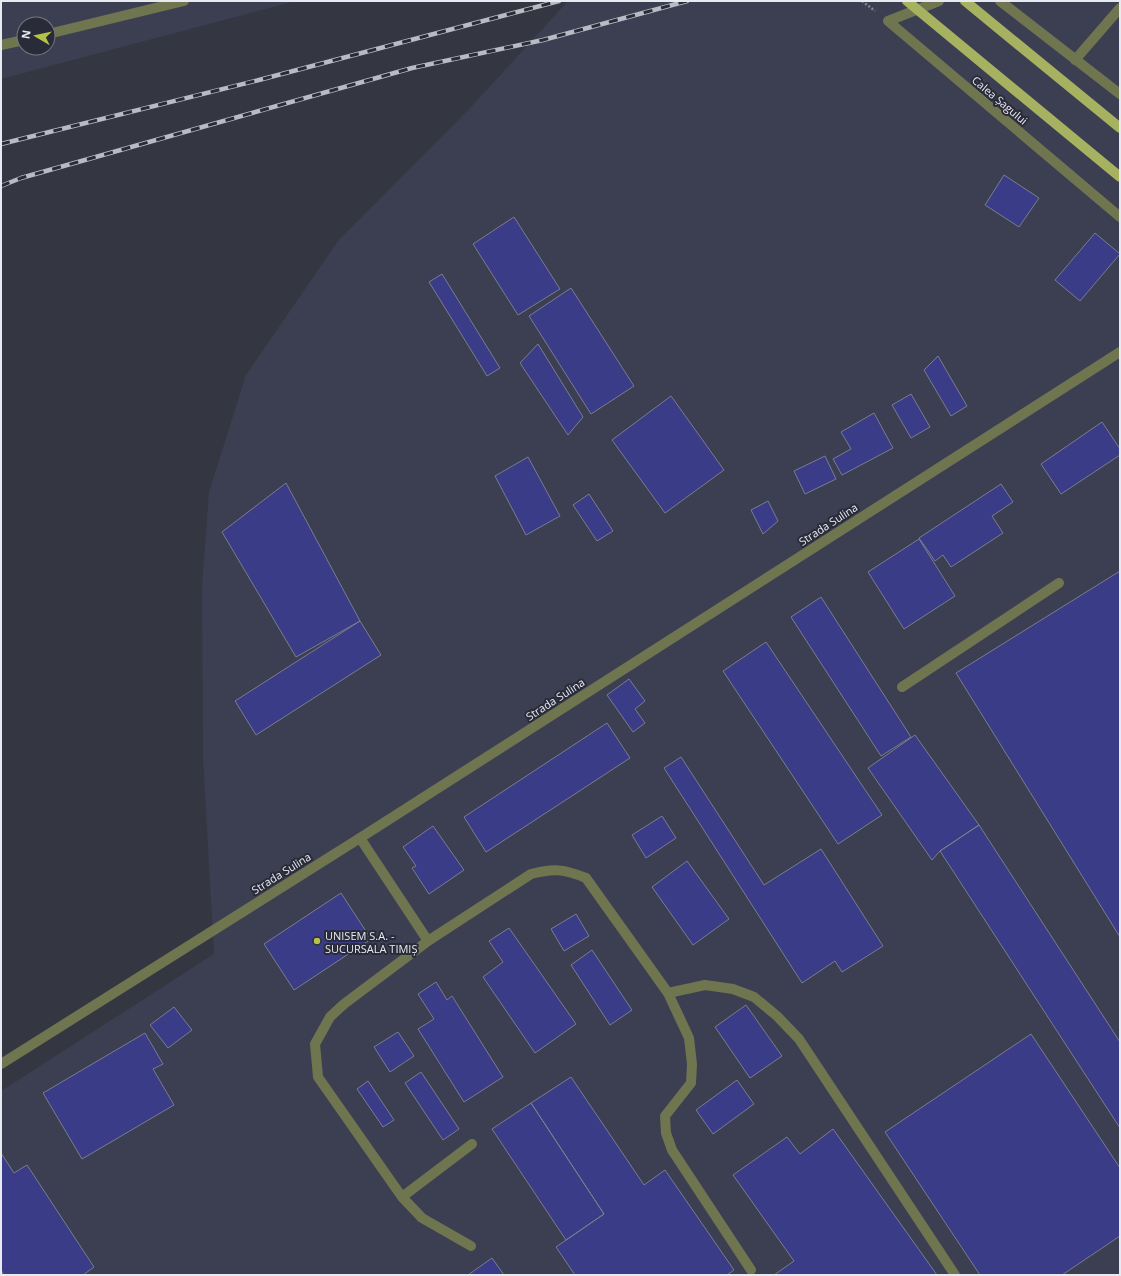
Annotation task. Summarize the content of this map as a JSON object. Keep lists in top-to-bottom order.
{
  "streets": {
    "main road": ["Calea Șagului"],
    "street": ["Strada Sulina"]
  },
  "places": ["UNISEM S.A. - SUCURSALA TIMIȘ"],
  "north": "left"
}
